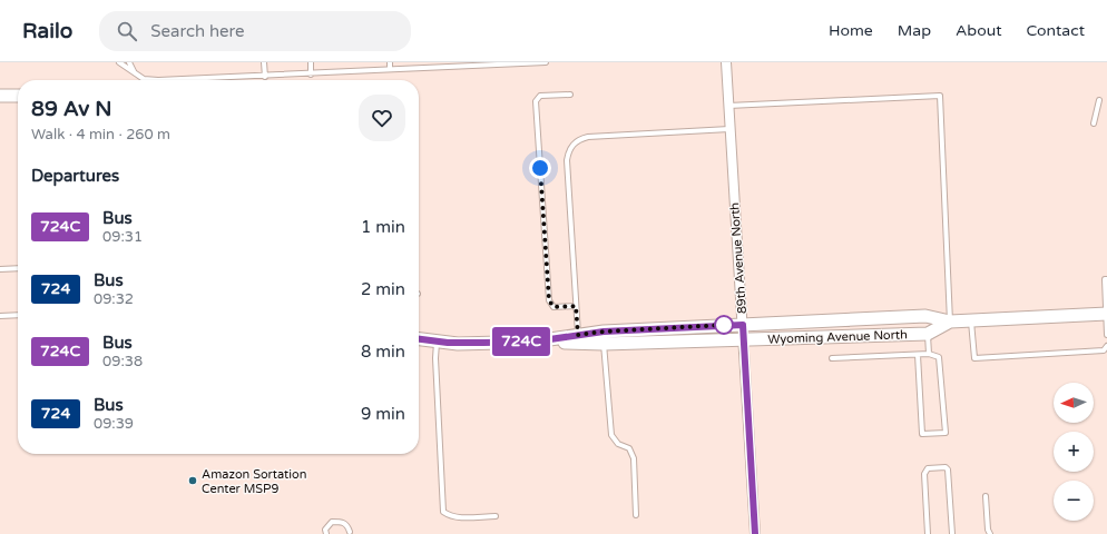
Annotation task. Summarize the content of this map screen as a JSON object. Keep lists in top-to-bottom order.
{
  "streets": {
    "street": ["89th Avenue North", "Wyoming Avenue North"]
  },
  "crossings": [
    ["89th Avenue North", "Wyoming Avenue North"]
  ],
  "places": ["Amazon Sortation Center MSP9"],
  "lines": ["bus line 724C"],
  "north": "left",
  "page": {
    "header": "Railo",
    "search": "Search here",
    "nav": [
      "Home",
      "Map",
      "About",
      "Contact"
    ],
    "on_map": "724C",
    "heading": [
      ["89 Av N", "Walk · 4 min · 260 m"],
      "Departures"
    ],
    "list": [
      {
        "mark": "724C",
        "name": "Bus",
        "note": "09:31",
        "value": "1 min"
      },
      {
        "mark": "724",
        "name": "Bus",
        "note": "09:32",
        "value": "2 min"
      },
      {
        "mark": "724C",
        "name": "Bus",
        "note": "09:38",
        "value": "8 min"
      },
      {
        "mark": "724",
        "name": "Bus",
        "note": "09:39",
        "value": "9 min"
      }
    ],
    "map_buttons": ["+", "−"]
  }
}
